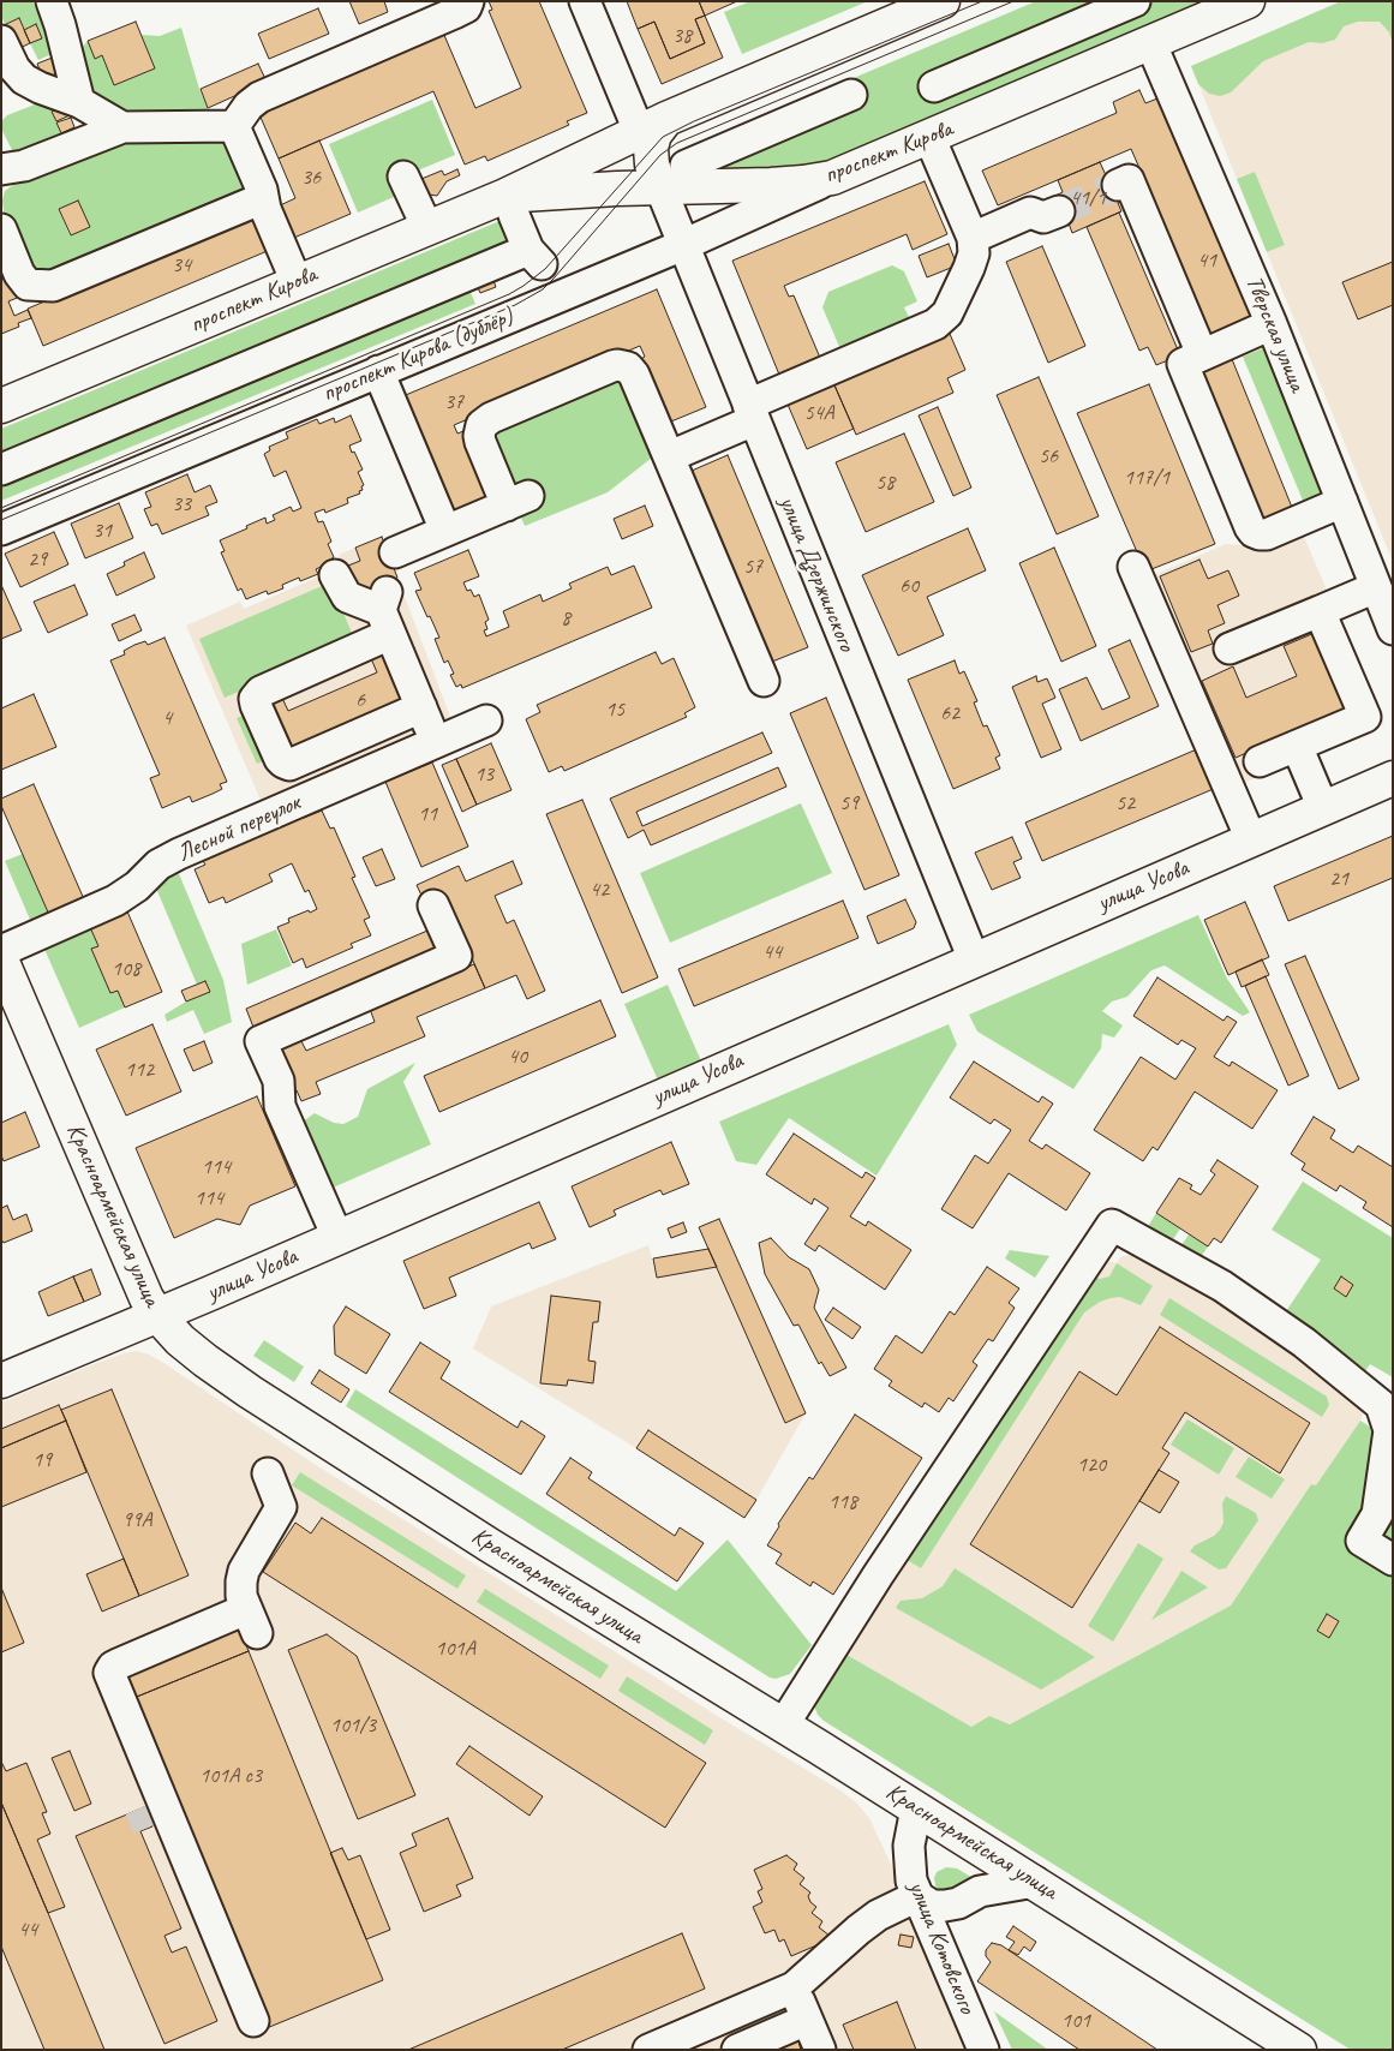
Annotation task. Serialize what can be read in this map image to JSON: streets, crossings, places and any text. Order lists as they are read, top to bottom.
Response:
{
  "streets": {
    "main road": ["проспект Кирова", "улица Усова", "Красноармейская улица"],
    "street": [
      "Тверская улица",
      "проспект Кирова (дублёр)",
      "улица Дзержинского",
      "Лесной переулок",
      "улица Котовского"
    ]
  },
  "crossings": [
    ["проспект Кирова", "Тверская улица"],
    ["проспект Кирова", "проспект Кирова (дублёр)"],
    ["проспект Кирова", "улица Дзержинского"],
    ["проспект Кирова (дублёр)", "улица Дзержинского"],
    ["улица Дзержинского", "улица Усова"],
    ["улица Усова", "Красноармейская улица"],
    ["Красноармейская улица", "улица Котовского"]
  ],
  "house_numbers": [
    "38",
    "36",
    "41/1",
    "41",
    "34",
    "37",
    "54А",
    "56",
    "117/1",
    "58",
    "33",
    "31",
    "29",
    "57",
    "60",
    "8",
    "6",
    "15",
    "62",
    "4",
    "13",
    "59",
    "52",
    "11",
    "21",
    "42",
    "44",
    "108",
    "40",
    "112",
    "114",
    "114",
    "19",
    "120",
    "118",
    "99А",
    "101А",
    "101/3",
    "101А с3",
    "44",
    "101"
  ]
}
